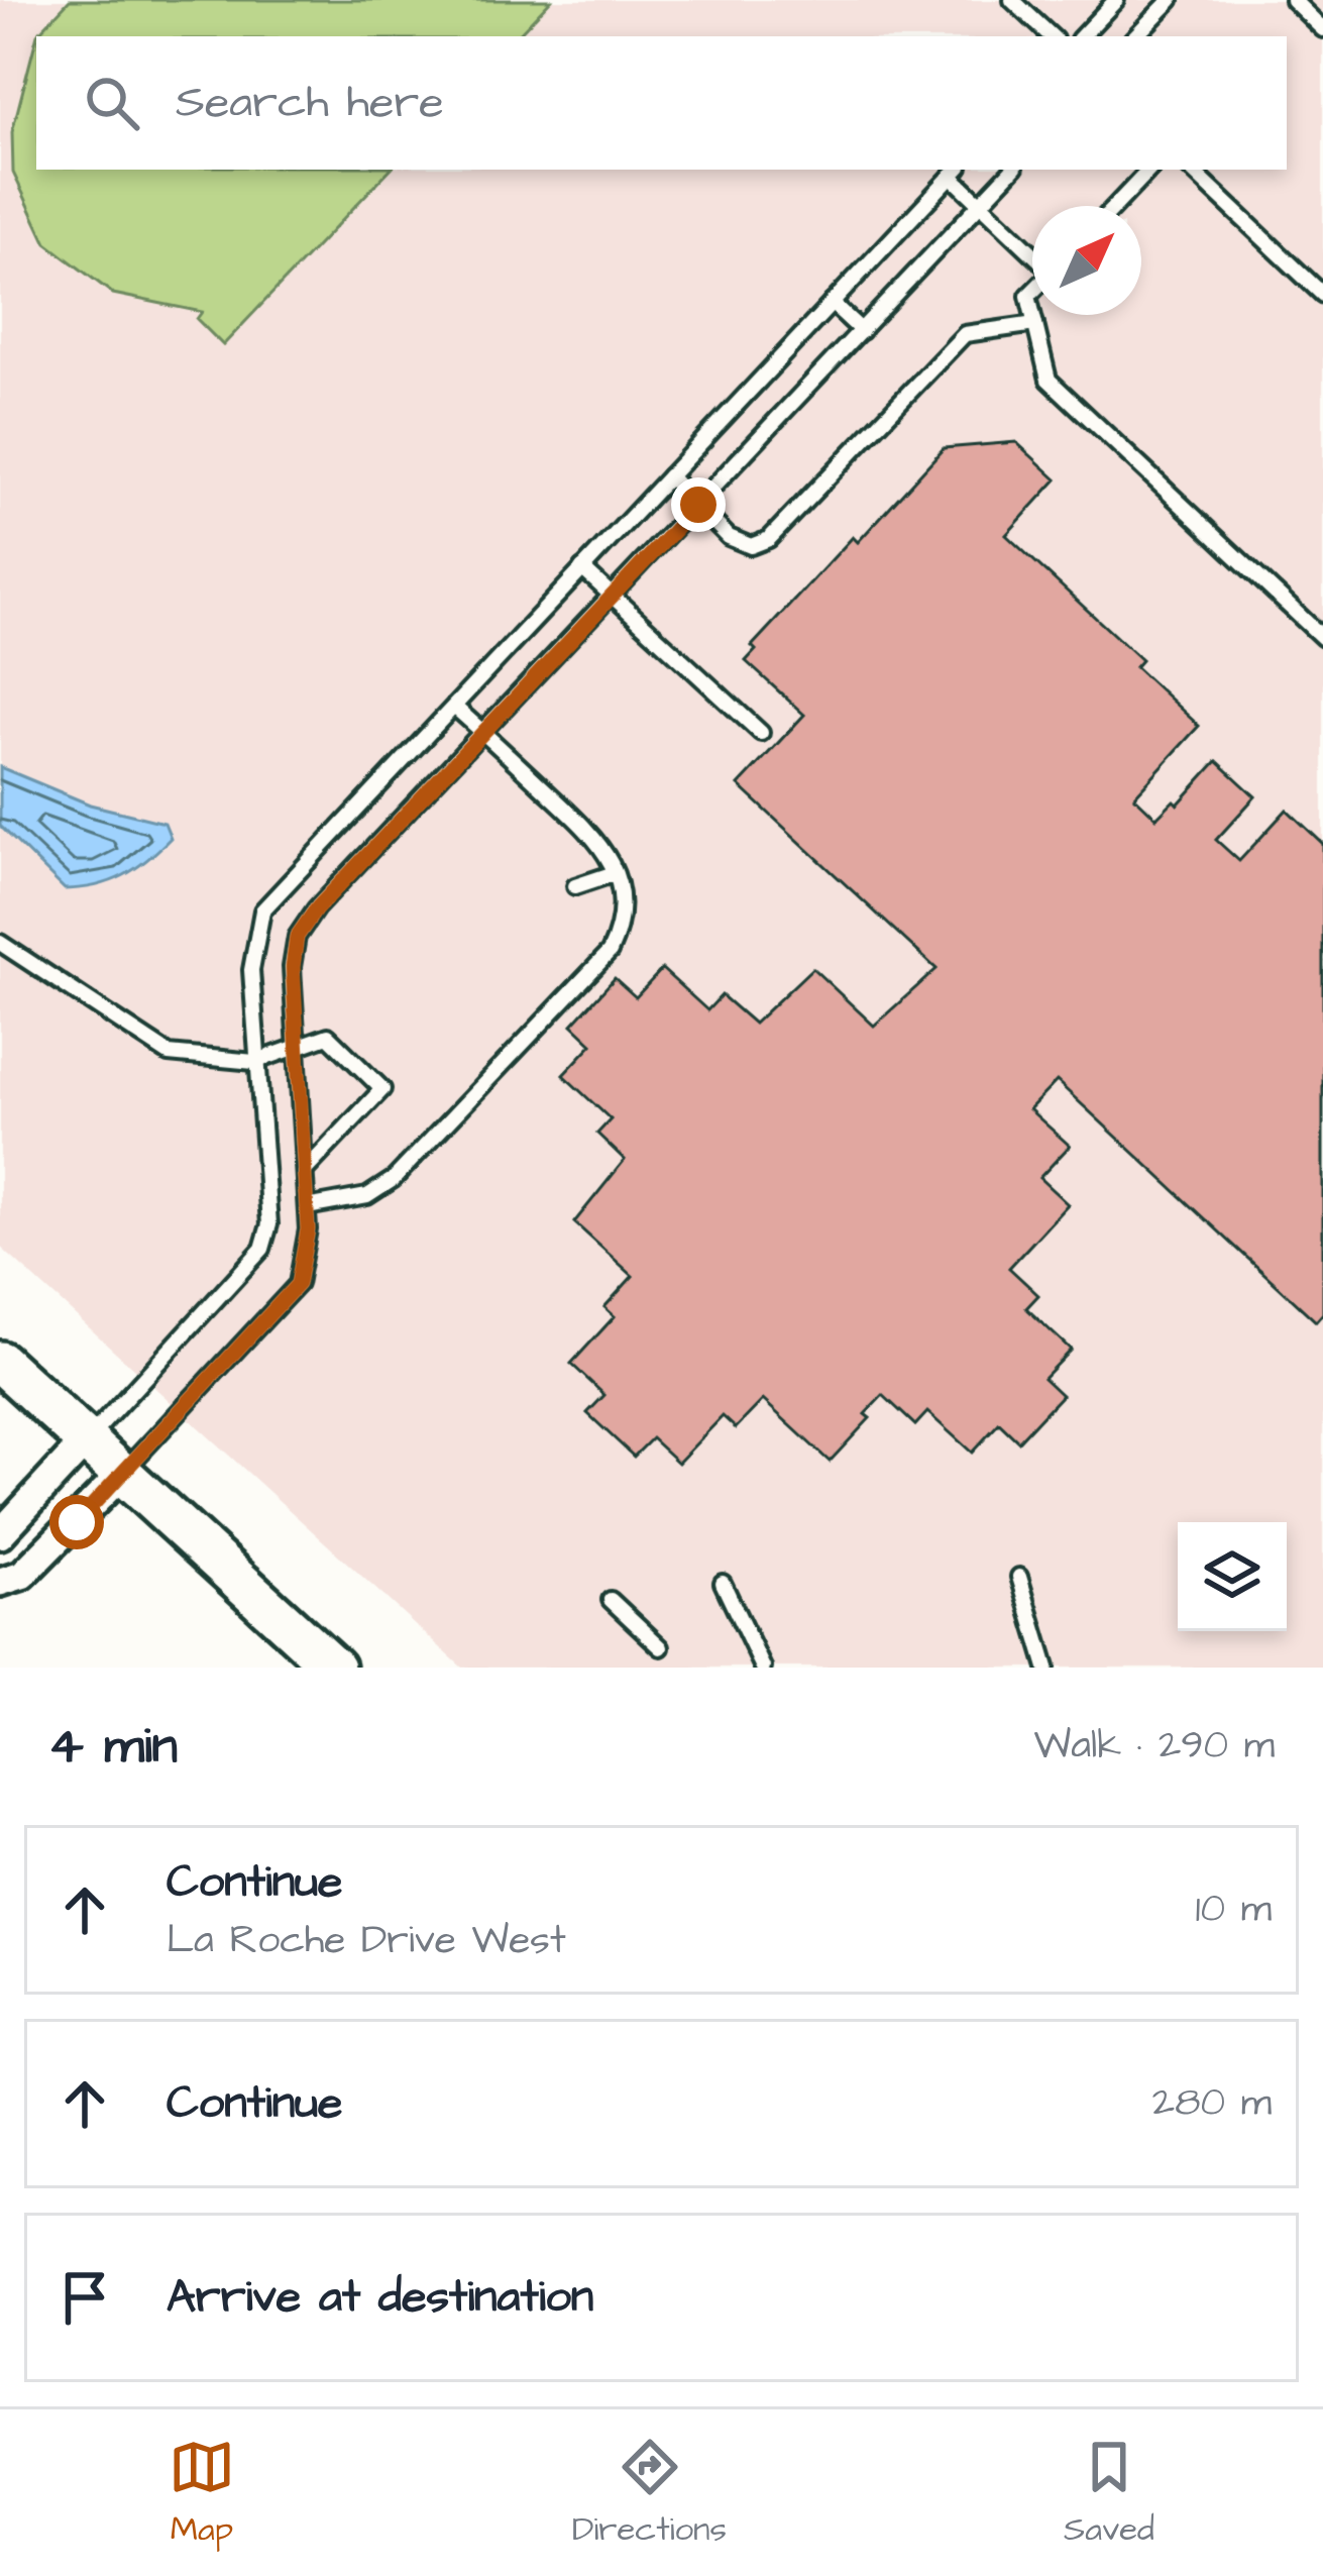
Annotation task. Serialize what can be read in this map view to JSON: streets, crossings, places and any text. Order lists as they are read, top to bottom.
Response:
{
  "north": "top right",
  "page": {
    "search": "Search here",
    "heading": ["4 min", "Walk · 290 m"],
    "list": [
      ["Continue", "La Roche Drive West", "10 m"],
      ["Continue", "280 m"],
      "Arrive at destination"
    ],
    "nav": ["Map", "Directions", "Saved"]
  }
}
